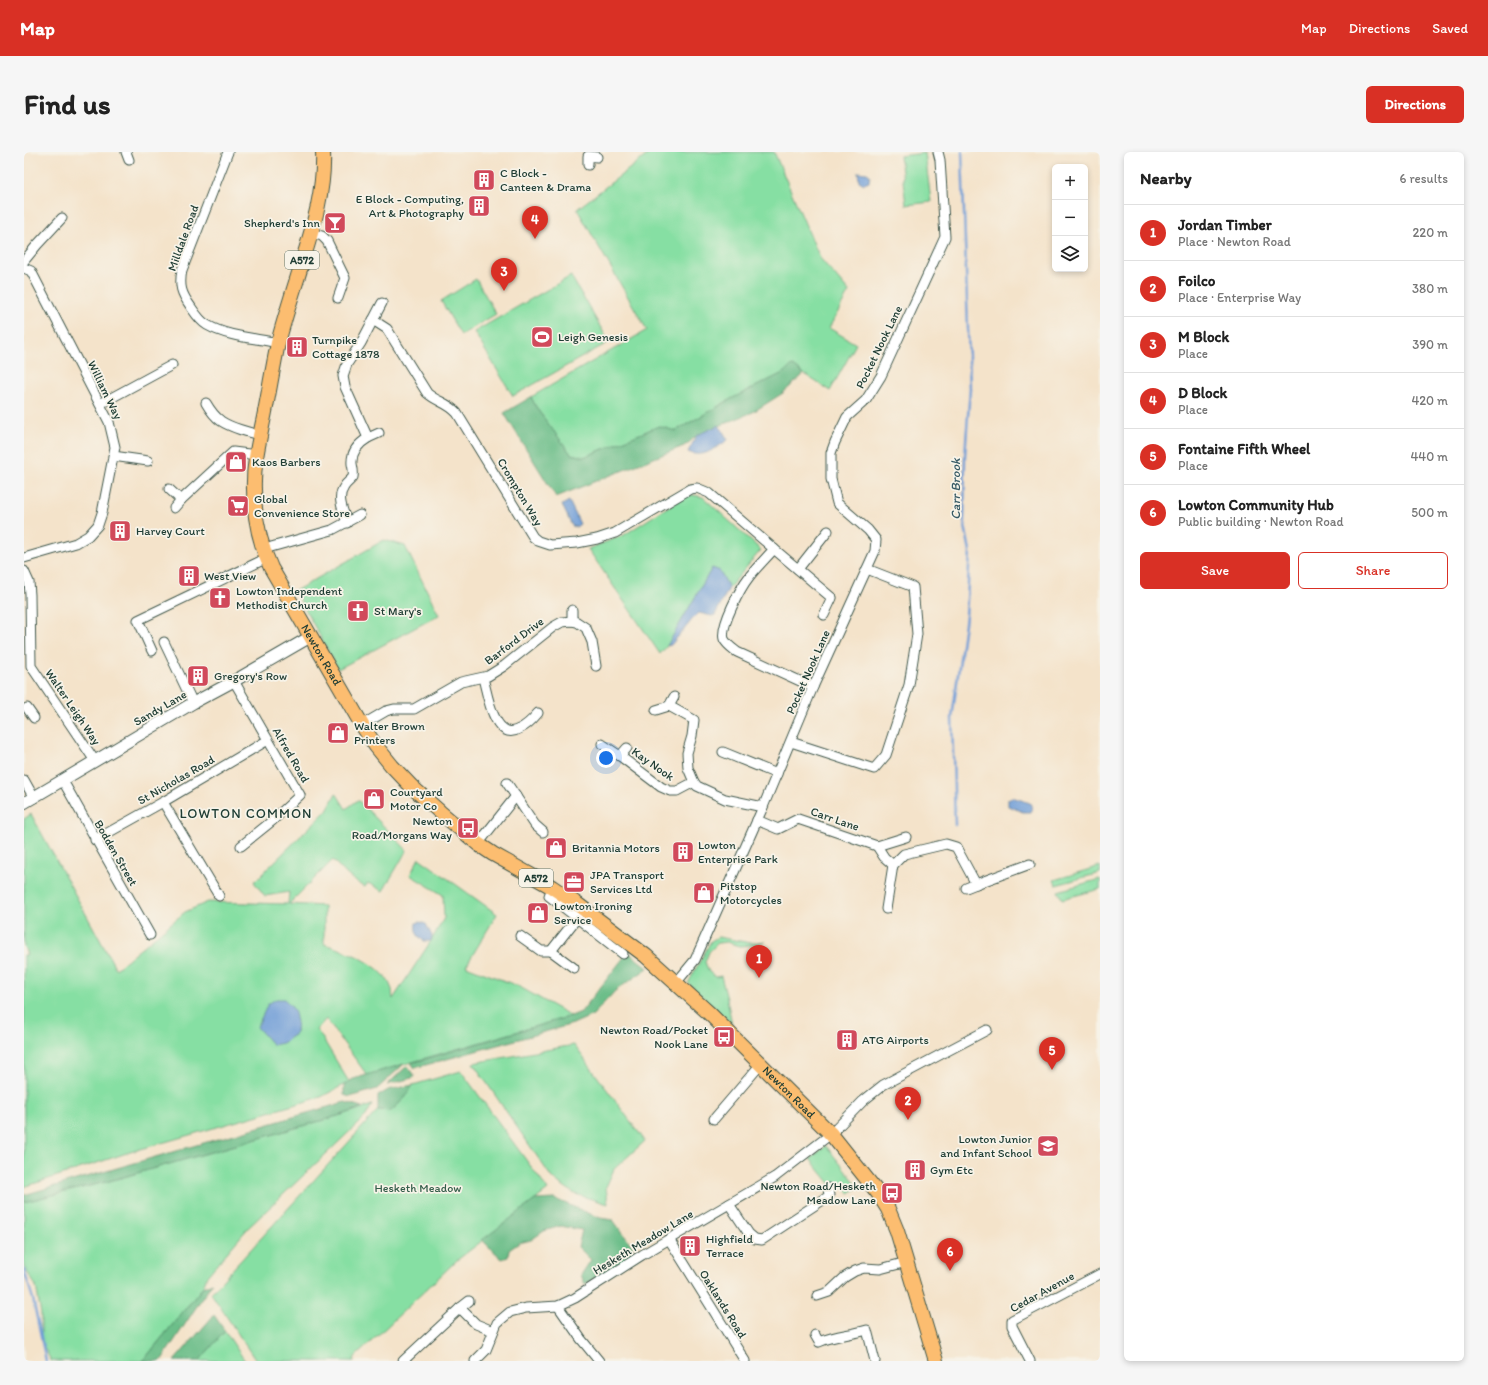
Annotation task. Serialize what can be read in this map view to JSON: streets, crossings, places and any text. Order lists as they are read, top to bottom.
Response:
{
  "streets": {
    "main road": ["A572", "Newton Road"],
    "street": [
      "Milldale Road",
      "Pocket Nook Lane",
      "William Way",
      "Crompton Way",
      "Barford Drive",
      "Walter Leigh Way",
      "Sandy Lane",
      "Alfred Road",
      "Kay Nook",
      "St Nicholas Road",
      "Carr Lane",
      "Bodden Street",
      "Hesketh Meadow Lane",
      "Cedar Avenue",
      "Oaklands Road"
    ]
  },
  "crossings": [
    ["Milldale Road", "Newton Road"],
    ["Pocket Nook Lane", "Newton Road"],
    ["Pocket Nook Lane", "Carr Lane"],
    ["Barford Drive", "Newton Road"],
    ["Newton Road", "Sandy Lane"],
    ["Newton Road", "Hesketh Meadow Lane"],
    ["Walter Leigh Way", "Sandy Lane"],
    ["Sandy Lane", "Alfred Road"],
    ["Sandy Lane", "Bodden Street"],
    ["Alfred Road", "St Nicholas Road"],
    ["St Nicholas Road", "Bodden Street"],
    ["Hesketh Meadow Lane", "Oaklands Road"]
  ],
  "districts": ["LOWTON COMMON"],
  "water": ["Carr Brook"],
  "parks": ["Hesketh Meadow"],
  "places": {
    "building": [
      "C Block - Canteen & Drama",
      "E Block - Computing, Art & Photography",
      "Turnpike Cottage 1878",
      "Harvey Court",
      "West View",
      "Gregory's Row",
      "Lowton Enterprise Park",
      "ATG Airports",
      "Gym Etc",
      "Highfield Terrace"
    ],
    "bar": ["Shepherd's Inn"],
    "sports": ["Leigh Genesis"],
    "shop": [
      "Kaos Barbers",
      "Walter Brown Printers",
      "Courtyard Motor Co",
      "Britannia Motors",
      "Pitstop Motorcycles",
      "Lowton Ironing Service"
    ],
    "supermarket": ["Global Convenience Store"],
    "church": ["Lowton Independent Methodist Church", "St Mary's"],
    "bus stop": ["Newton Road/Morgans Way", "Newton Road/Pocket Nook Lane", "Newton Road/Hesketh Meadow Lane"],
    "office": ["JPA Transport Services Ltd"],
    "school or university": ["Lowton Junior and Infant School"]
  },
  "page": {
    "header": "Map",
    "nav": ["Map", "Directions", "Saved"],
    "buttons": [
      "Directions",
      ["Save", "Share"]
    ],
    "title": "Find us",
    "heading": ["Nearby", "6 results"],
    "map_buttons": ["+", "−"],
    "list": [
      {
        "mark": "1",
        "name": "Jordan Timber",
        "note": "Place · Newton Road",
        "value": "220 m"
      },
      {
        "mark": "2",
        "name": "Foilco",
        "note": "Place · Enterprise Way",
        "value": "380 m"
      },
      {
        "mark": "3",
        "name": "M Block",
        "note": "Place",
        "value": "390 m"
      },
      {
        "mark": "4",
        "name": "D Block",
        "note": "Place",
        "value": "420 m"
      },
      {
        "mark": "5",
        "name": "Fontaine Fifth Wheel",
        "note": "Place",
        "value": "440 m"
      },
      {
        "mark": "6",
        "name": "Lowton Community Hub",
        "note": "Public building · Newton Road",
        "value": "500 m"
      }
    ],
    "pins": [
      "4",
      "3",
      "1",
      "5",
      "2",
      "6"
    ]
  }
}
